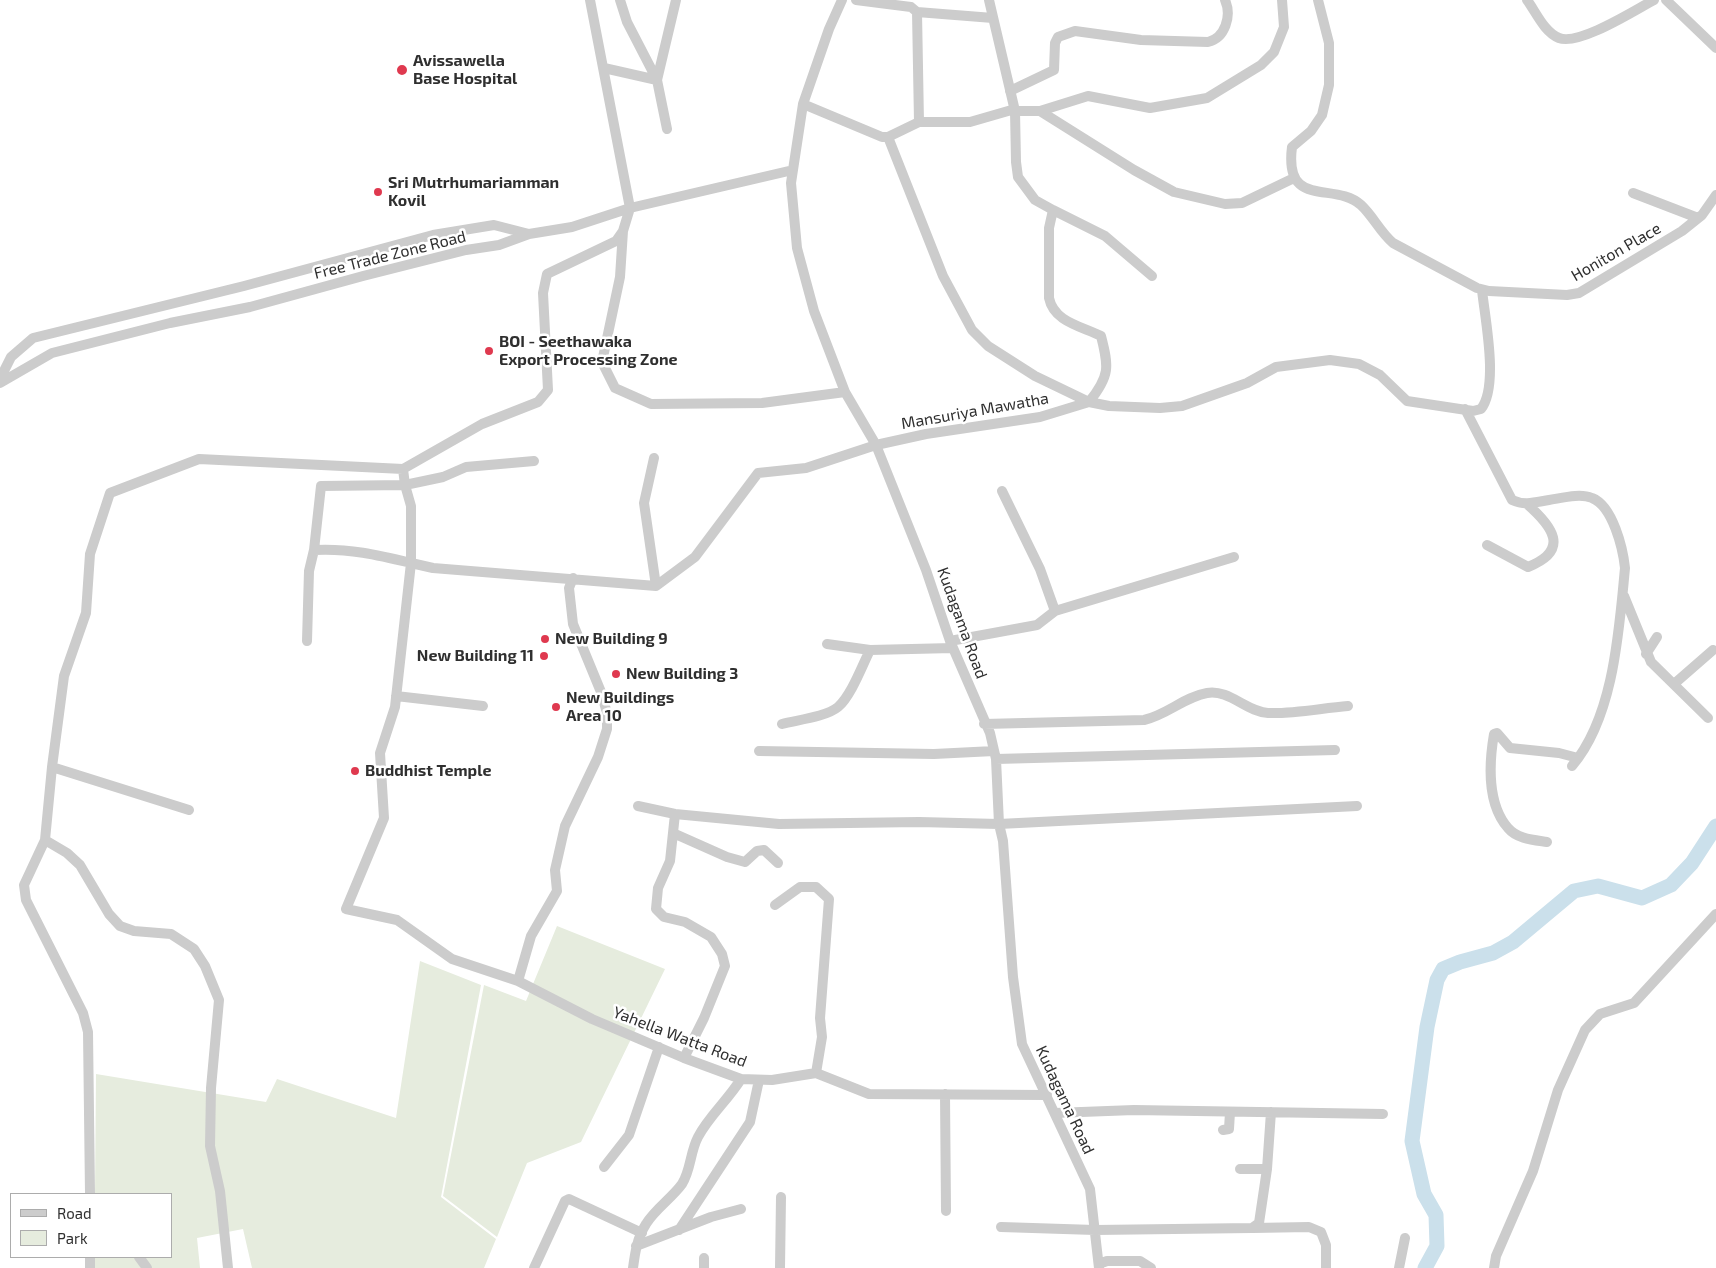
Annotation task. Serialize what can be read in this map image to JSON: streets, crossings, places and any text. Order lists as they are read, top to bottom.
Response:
{
  "streets": {
    "street": [
      "Honiton Place",
      "Free Trade Zone Road",
      "Mansuriya Mawatha",
      "Kudagama Road",
      "Yahella Watta Road"
    ]
  },
  "crossings": [
    ["Free Trade Zone Road", "Kudagama Road"],
    ["Mansuriya Mawatha", "Kudagama Road"]
  ],
  "places": [
    "Avissawella Base Hospital",
    "Sri Mutrhumariamman Kovil",
    "BOI - Seethawaka Export Processing Zone",
    "New Building 9",
    "New Building 11",
    "New Building 3",
    "New Buildings Area 10",
    "Buddhist Temple"
  ],
  "legend": ["Road", "Park"]
}
